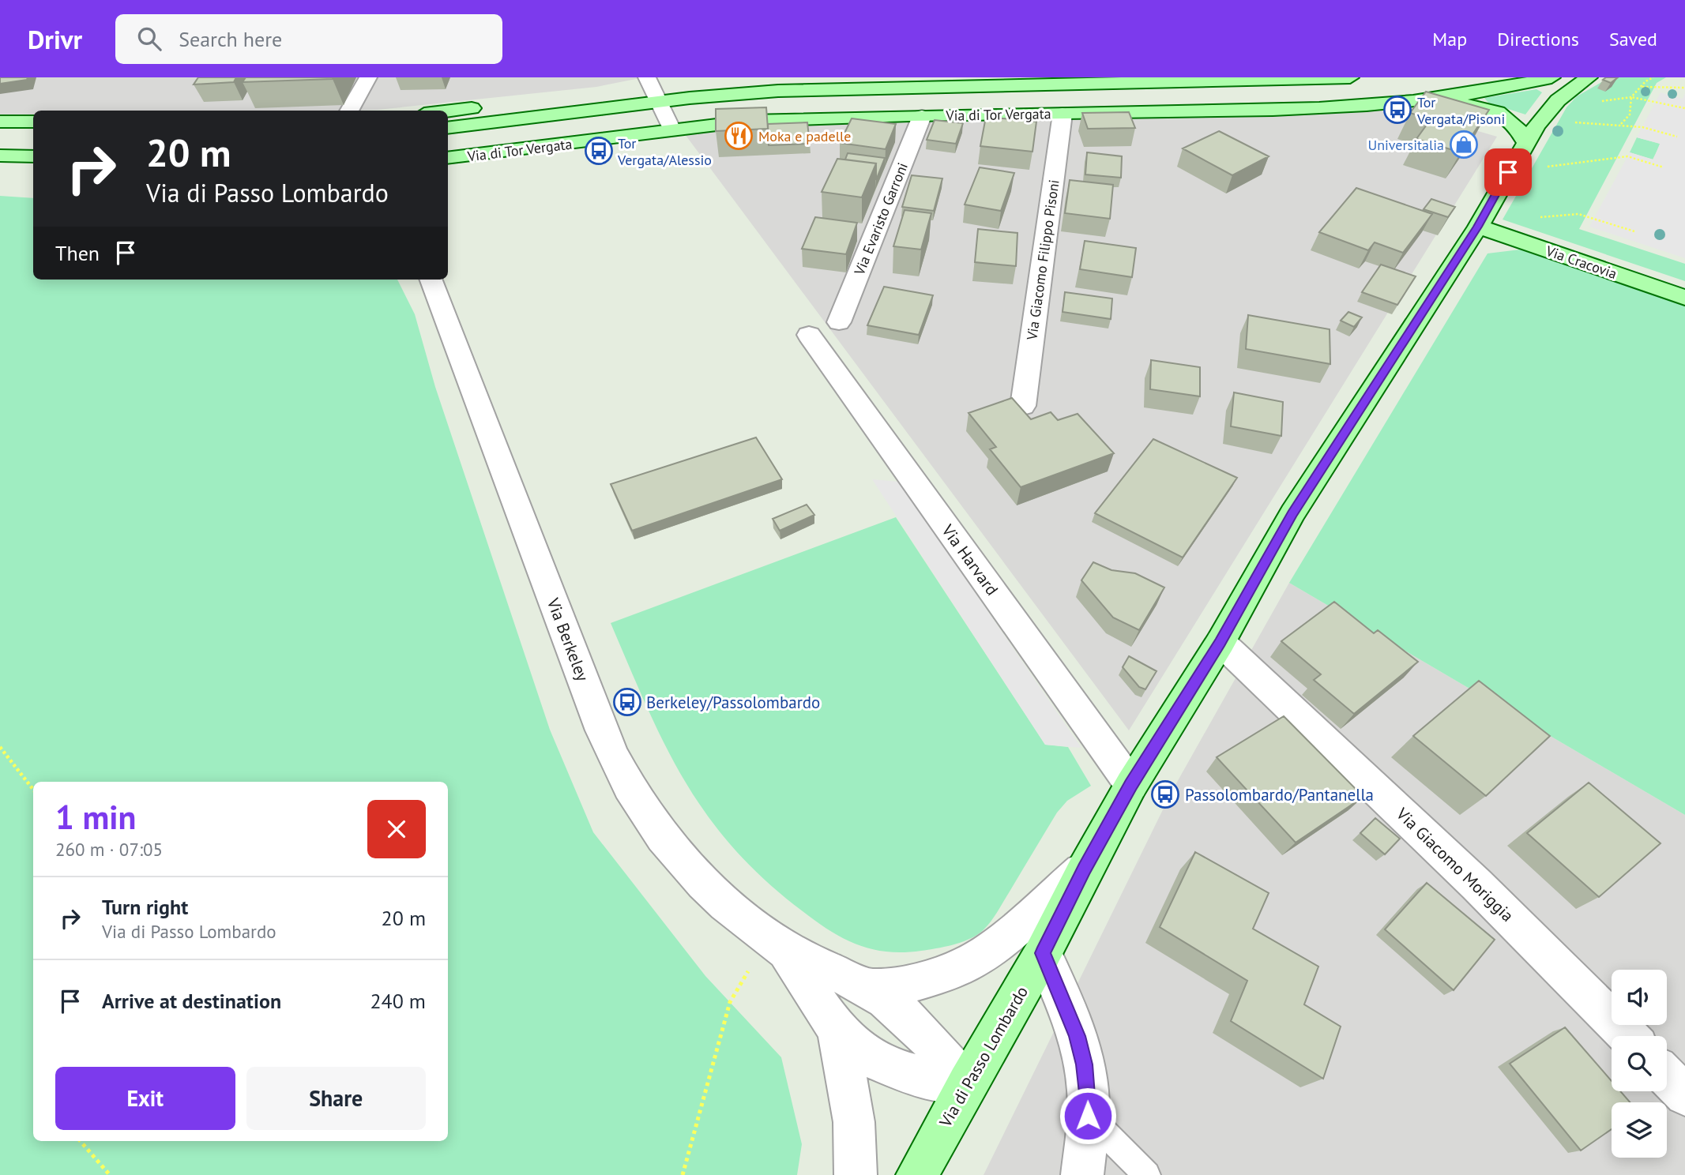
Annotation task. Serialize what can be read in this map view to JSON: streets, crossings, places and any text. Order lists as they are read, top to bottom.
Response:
{
  "streets": {
    "street": [
      "Via di Tor Vergata",
      "Via Evaristo Garroni",
      "Via Giacomo Filippo Pisoni",
      "Via Cracovia",
      "Via Harvard",
      "Via Berkeley",
      "Via Giacomo Moriggia",
      "Via di Passo Lombardo"
    ]
  },
  "crossings": [
    ["Via di Tor Vergata", "Via Evaristo Garroni"],
    ["Via di Tor Vergata", "Via Giacomo Filippo Pisoni"],
    ["Via Cracovia", "Via di Passo Lombardo"],
    ["Via Harvard", "Via di Passo Lombardo"],
    ["Via Berkeley", "Via di Passo Lombardo"],
    ["Via Giacomo Moriggia", "Via di Passo Lombardo"]
  ],
  "places": {
    "bus stop": [
      "Tor Vergata/Pisoni",
      "Tor Vergata/Alessio",
      "Berkeley/Passolombardo",
      "Passolombardo/Pantanella"
    ],
    "restaurant": ["Moka e padelle"],
    "shop": ["Universitalia"]
  },
  "page": {
    "header": "Drivr",
    "search": "Search here",
    "nav": ["Map", "Directions", "Saved"],
    "turn": ["20 m", "Via di Passo Lombardo"],
    "then": "Then",
    "heading": ["1 min", "260 m · 07:05"],
    "list": [
      {
        "name": "Turn right",
        "note": "Via di Passo Lombardo",
        "value": "20 m"
      },
      {
        "name": "Arrive at destination",
        "value": "240 m"
      }
    ],
    "buttons": ["Exit", "Share"]
  }
}
